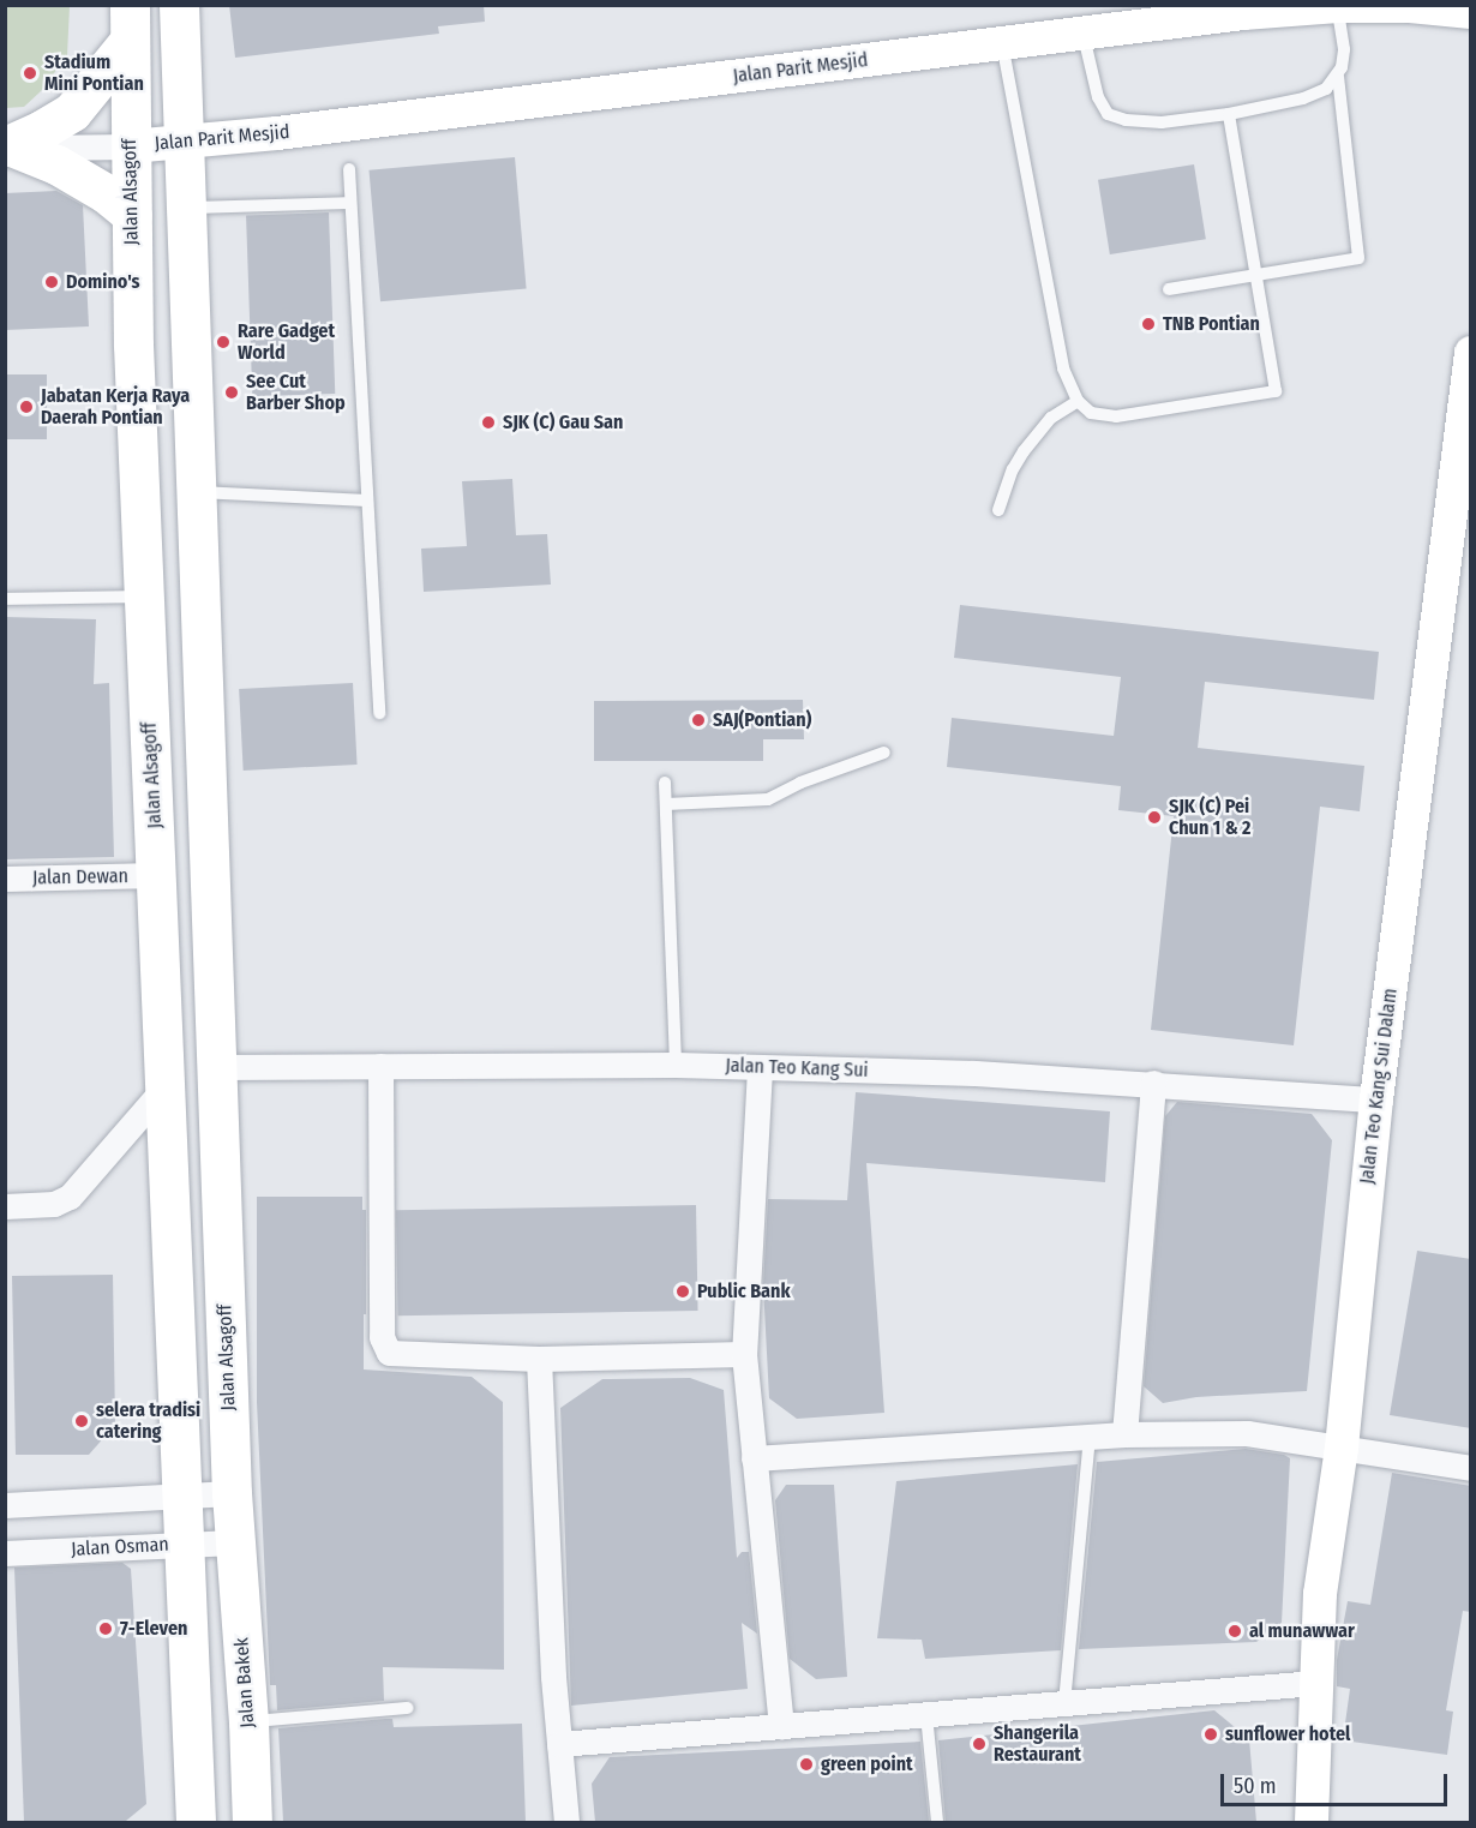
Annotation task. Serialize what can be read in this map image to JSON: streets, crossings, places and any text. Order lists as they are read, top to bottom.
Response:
{
  "streets": {
    "highway": ["Jalan Alsagoff", "Jalan Bakek"],
    "street": [
      "Jalan Parit Mesjid",
      "Jalan Dewan",
      "Jalan Teo Kang Sui",
      "Jalan Teo Kang Sui Dalam",
      "Jalan Osman"
    ]
  },
  "crossings": [
    ["Jalan Parit Mesjid", "Jalan Alsagoff"],
    ["Jalan Alsagoff", "Jalan Dewan"],
    ["Jalan Alsagoff", "Jalan Teo Kang Sui"],
    ["Jalan Alsagoff", "Jalan Osman"],
    ["Jalan Alsagoff", "Jalan Bakek"],
    ["Jalan Teo Kang Sui", "Jalan Teo Kang Sui Dalam"],
    ["Jalan Osman", "Jalan Bakek"]
  ],
  "places": [
    "Stadium Mini Pontian",
    "Domino's",
    "TNB Pontian",
    "Rare Gadget World",
    "See Cut Barber Shop",
    "Jabatan Kerja Raya Daerah Pontian",
    "SJK (C) Gau San",
    "SAJ(Pontian)",
    "SJK (C) Pei Chun 1 & 2",
    "Public Bank",
    "selera tradisi catering",
    "7-Eleven",
    "al munawwar",
    "sunflower hotel",
    "Shangerila Restaurant",
    "green point"
  ],
  "scale_bar": "50 m"
}
